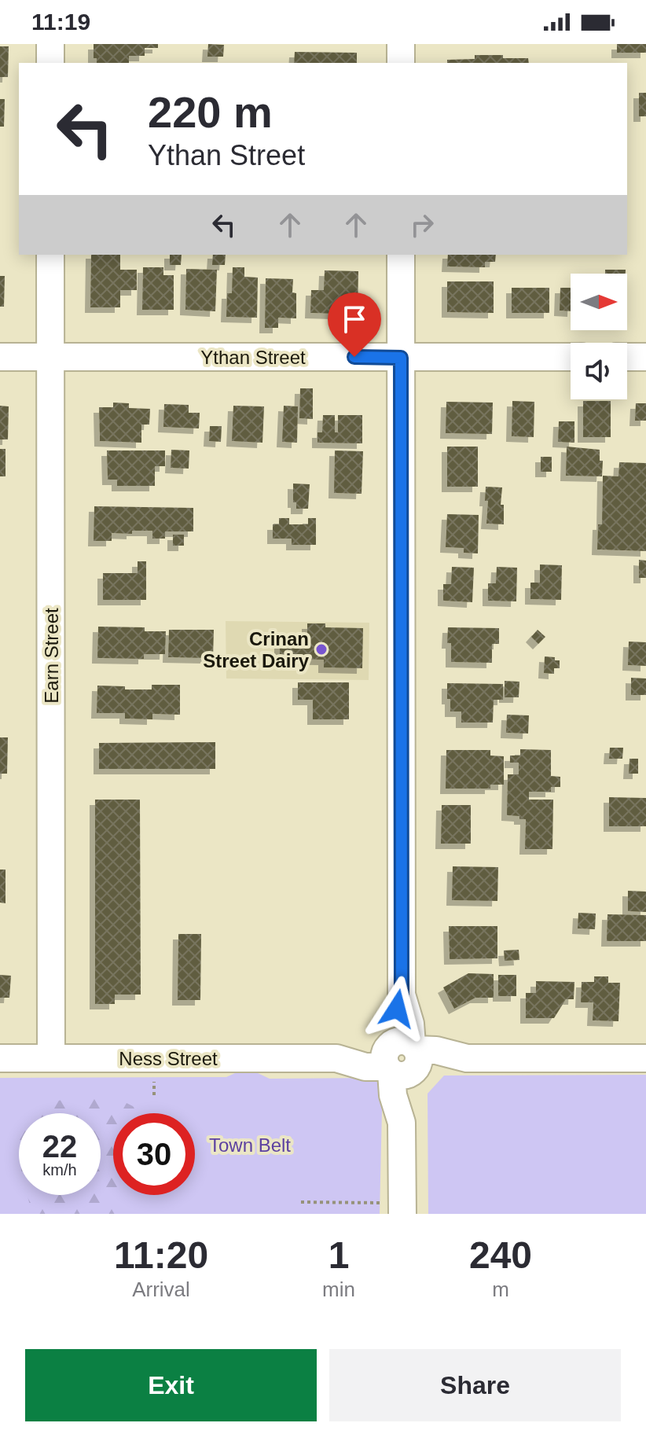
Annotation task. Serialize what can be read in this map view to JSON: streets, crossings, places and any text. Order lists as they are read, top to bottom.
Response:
{
  "streets": {
    "street": ["Ythan Street", "Earn Street", "Ness Street"]
  },
  "crossings": [
    ["Ythan Street", "Earn Street"],
    ["Earn Street", "Ness Street"]
  ],
  "parks": ["Town Belt"],
  "places": ["Crinan Street Dairy"],
  "north": "right",
  "page": {
    "status": "11:19",
    "turn": ["220 m", "Ythan Street"],
    "speed": "22 km/h",
    "limit": "30",
    "eta": [
      "11:20",
      "Arrival",
      "1",
      "min",
      "240",
      "m"
    ],
    "buttons": ["Exit", "Share"]
  }
}
